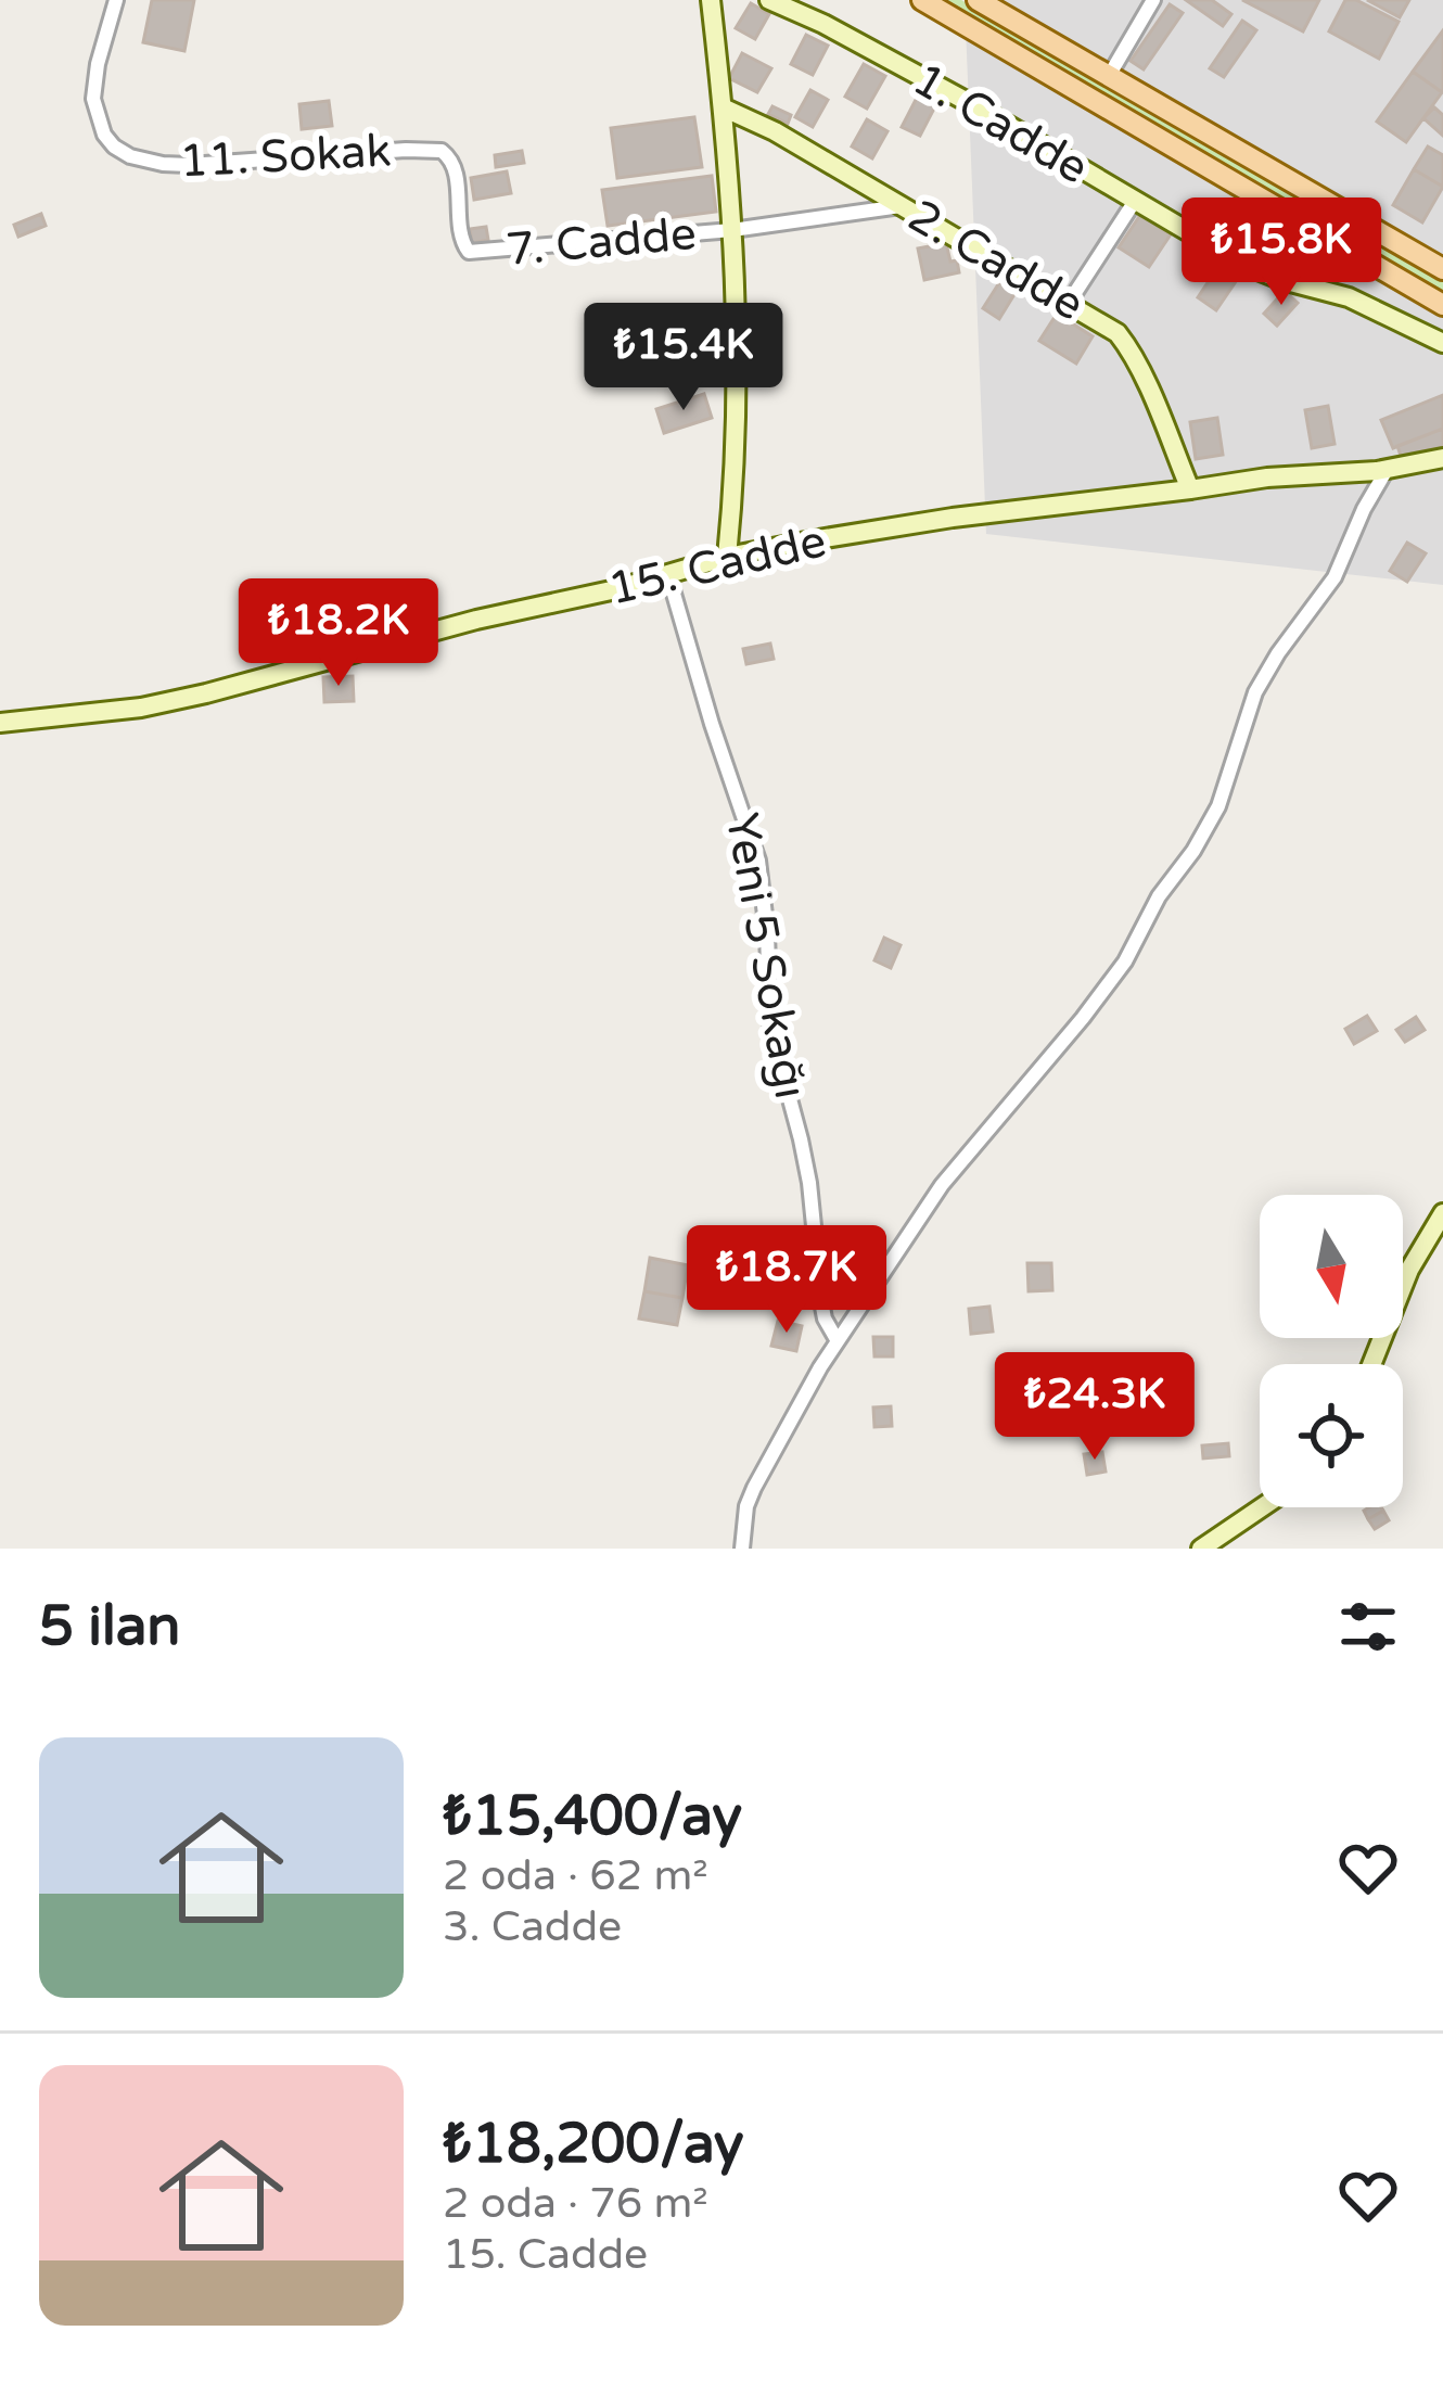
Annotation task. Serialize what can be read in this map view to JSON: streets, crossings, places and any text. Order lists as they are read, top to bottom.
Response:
{
  "streets": {
    "street": [
      "1. Cadde",
      "11. Sokak",
      "7. Cadde",
      "2. Cadde",
      "15. Cadde",
      "Yeni 5 Sokağı"
    ]
  },
  "crossings": [
    ["11. Sokak", "7. Cadde"],
    ["7. Cadde", "2. Cadde"],
    ["2. Cadde", "15. Cadde"],
    ["15. Cadde", "Yeni 5 Sokağı"]
  ],
  "north": "bottom",
  "page": {
    "price": [
      "₺15.8K",
      "₺15.4K",
      "₺18.2K",
      "₺18.7K",
      "₺24.3K"
    ],
    "heading": "5 ilan",
    "list": [
      {
        "name": "₺15,400/ay",
        "note": "2 oda · 62 m² · 3. Cadde"
      },
      {
        "name": "₺18,200/ay",
        "note": "2 oda · 76 m² · 15. Cadde"
      }
    ]
  }
}
